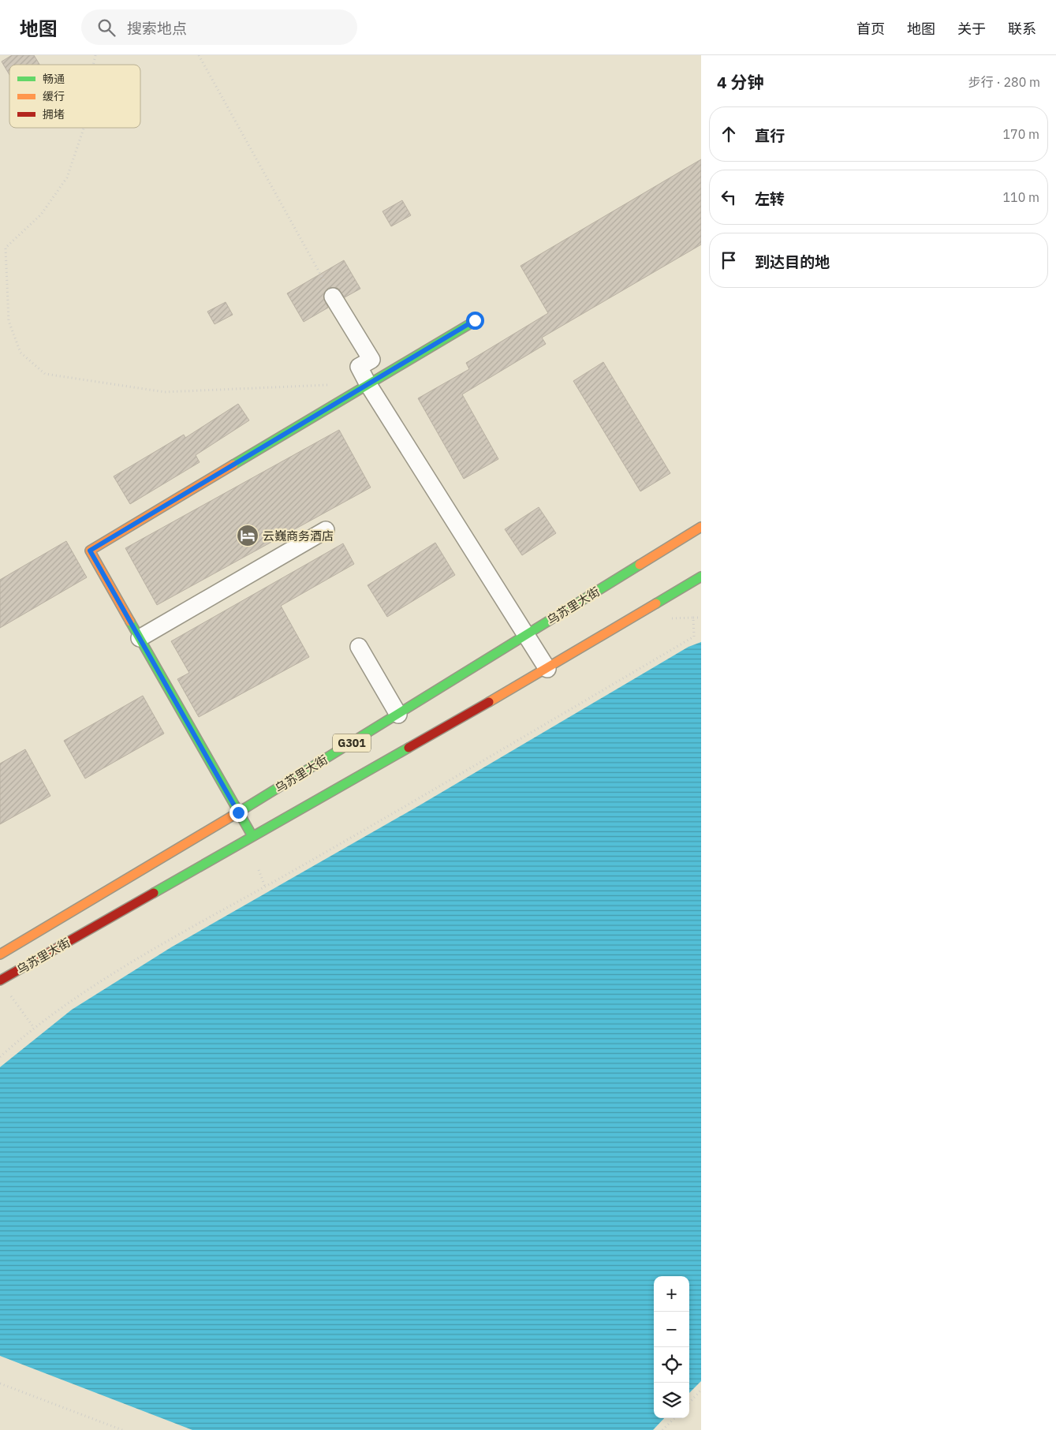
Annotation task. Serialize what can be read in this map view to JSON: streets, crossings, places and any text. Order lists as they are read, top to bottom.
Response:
{
  "streets": {
    "main road": ["乌苏里大街", "G301"]
  },
  "places": {
    "hotel": ["云巍商务酒店"]
  },
  "legend": ["畅通", "缓行", "拥堵"],
  "page": {
    "header": "地图",
    "search": "搜索地点",
    "nav": [
      "首页",
      "地图",
      "关于",
      "联系"
    ],
    "heading": ["4 分钟", "步行 · 280 m"],
    "list": [
      ["直行", "170 m"],
      ["左转", "110 m"],
      "到达目的地"
    ],
    "map_buttons": ["+", "−"]
  }
}
